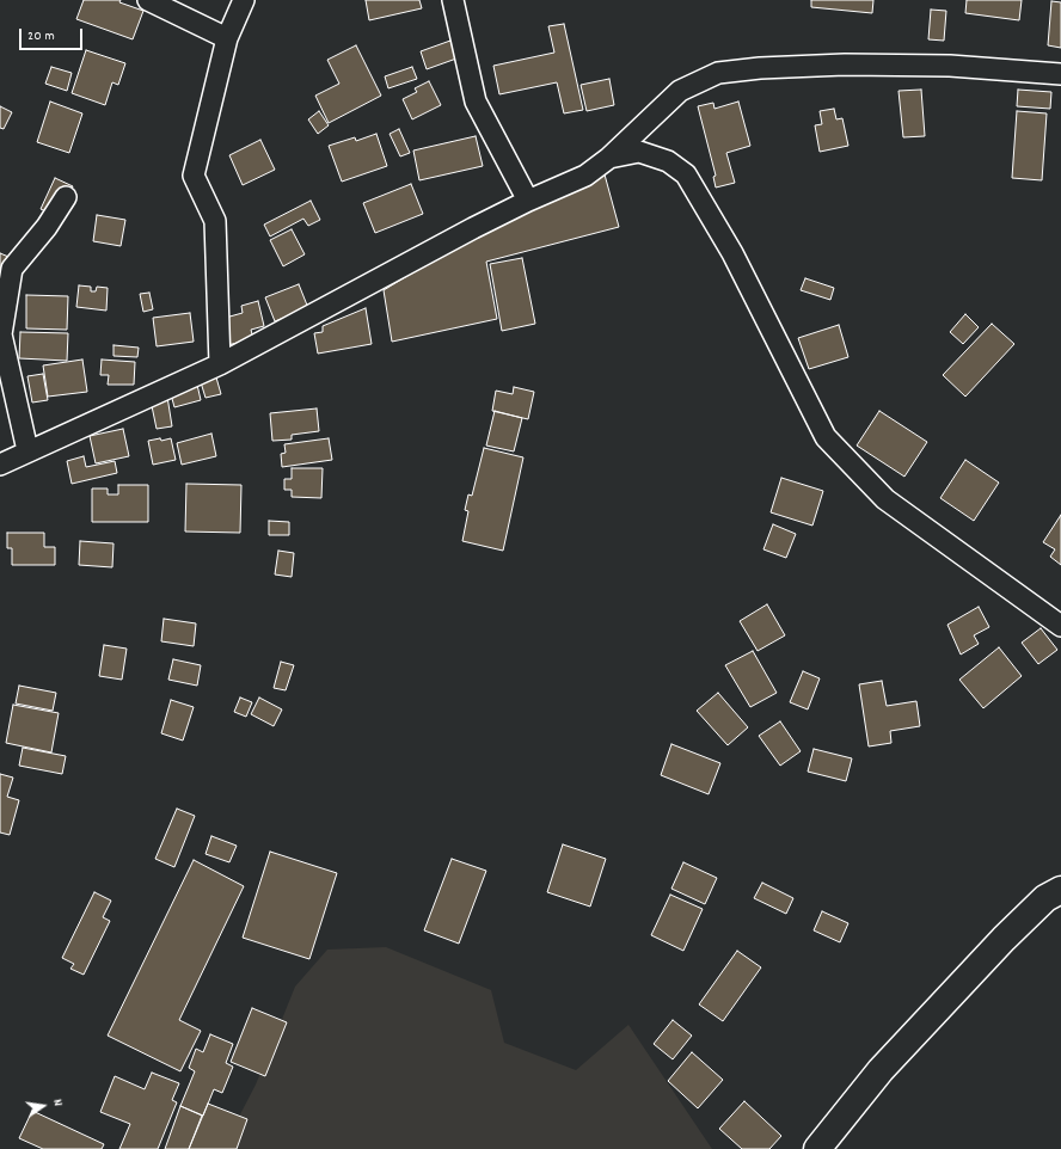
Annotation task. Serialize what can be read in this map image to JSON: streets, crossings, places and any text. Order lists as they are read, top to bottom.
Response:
{
  "scale_bar": "20 m",
  "north": "right"
}
